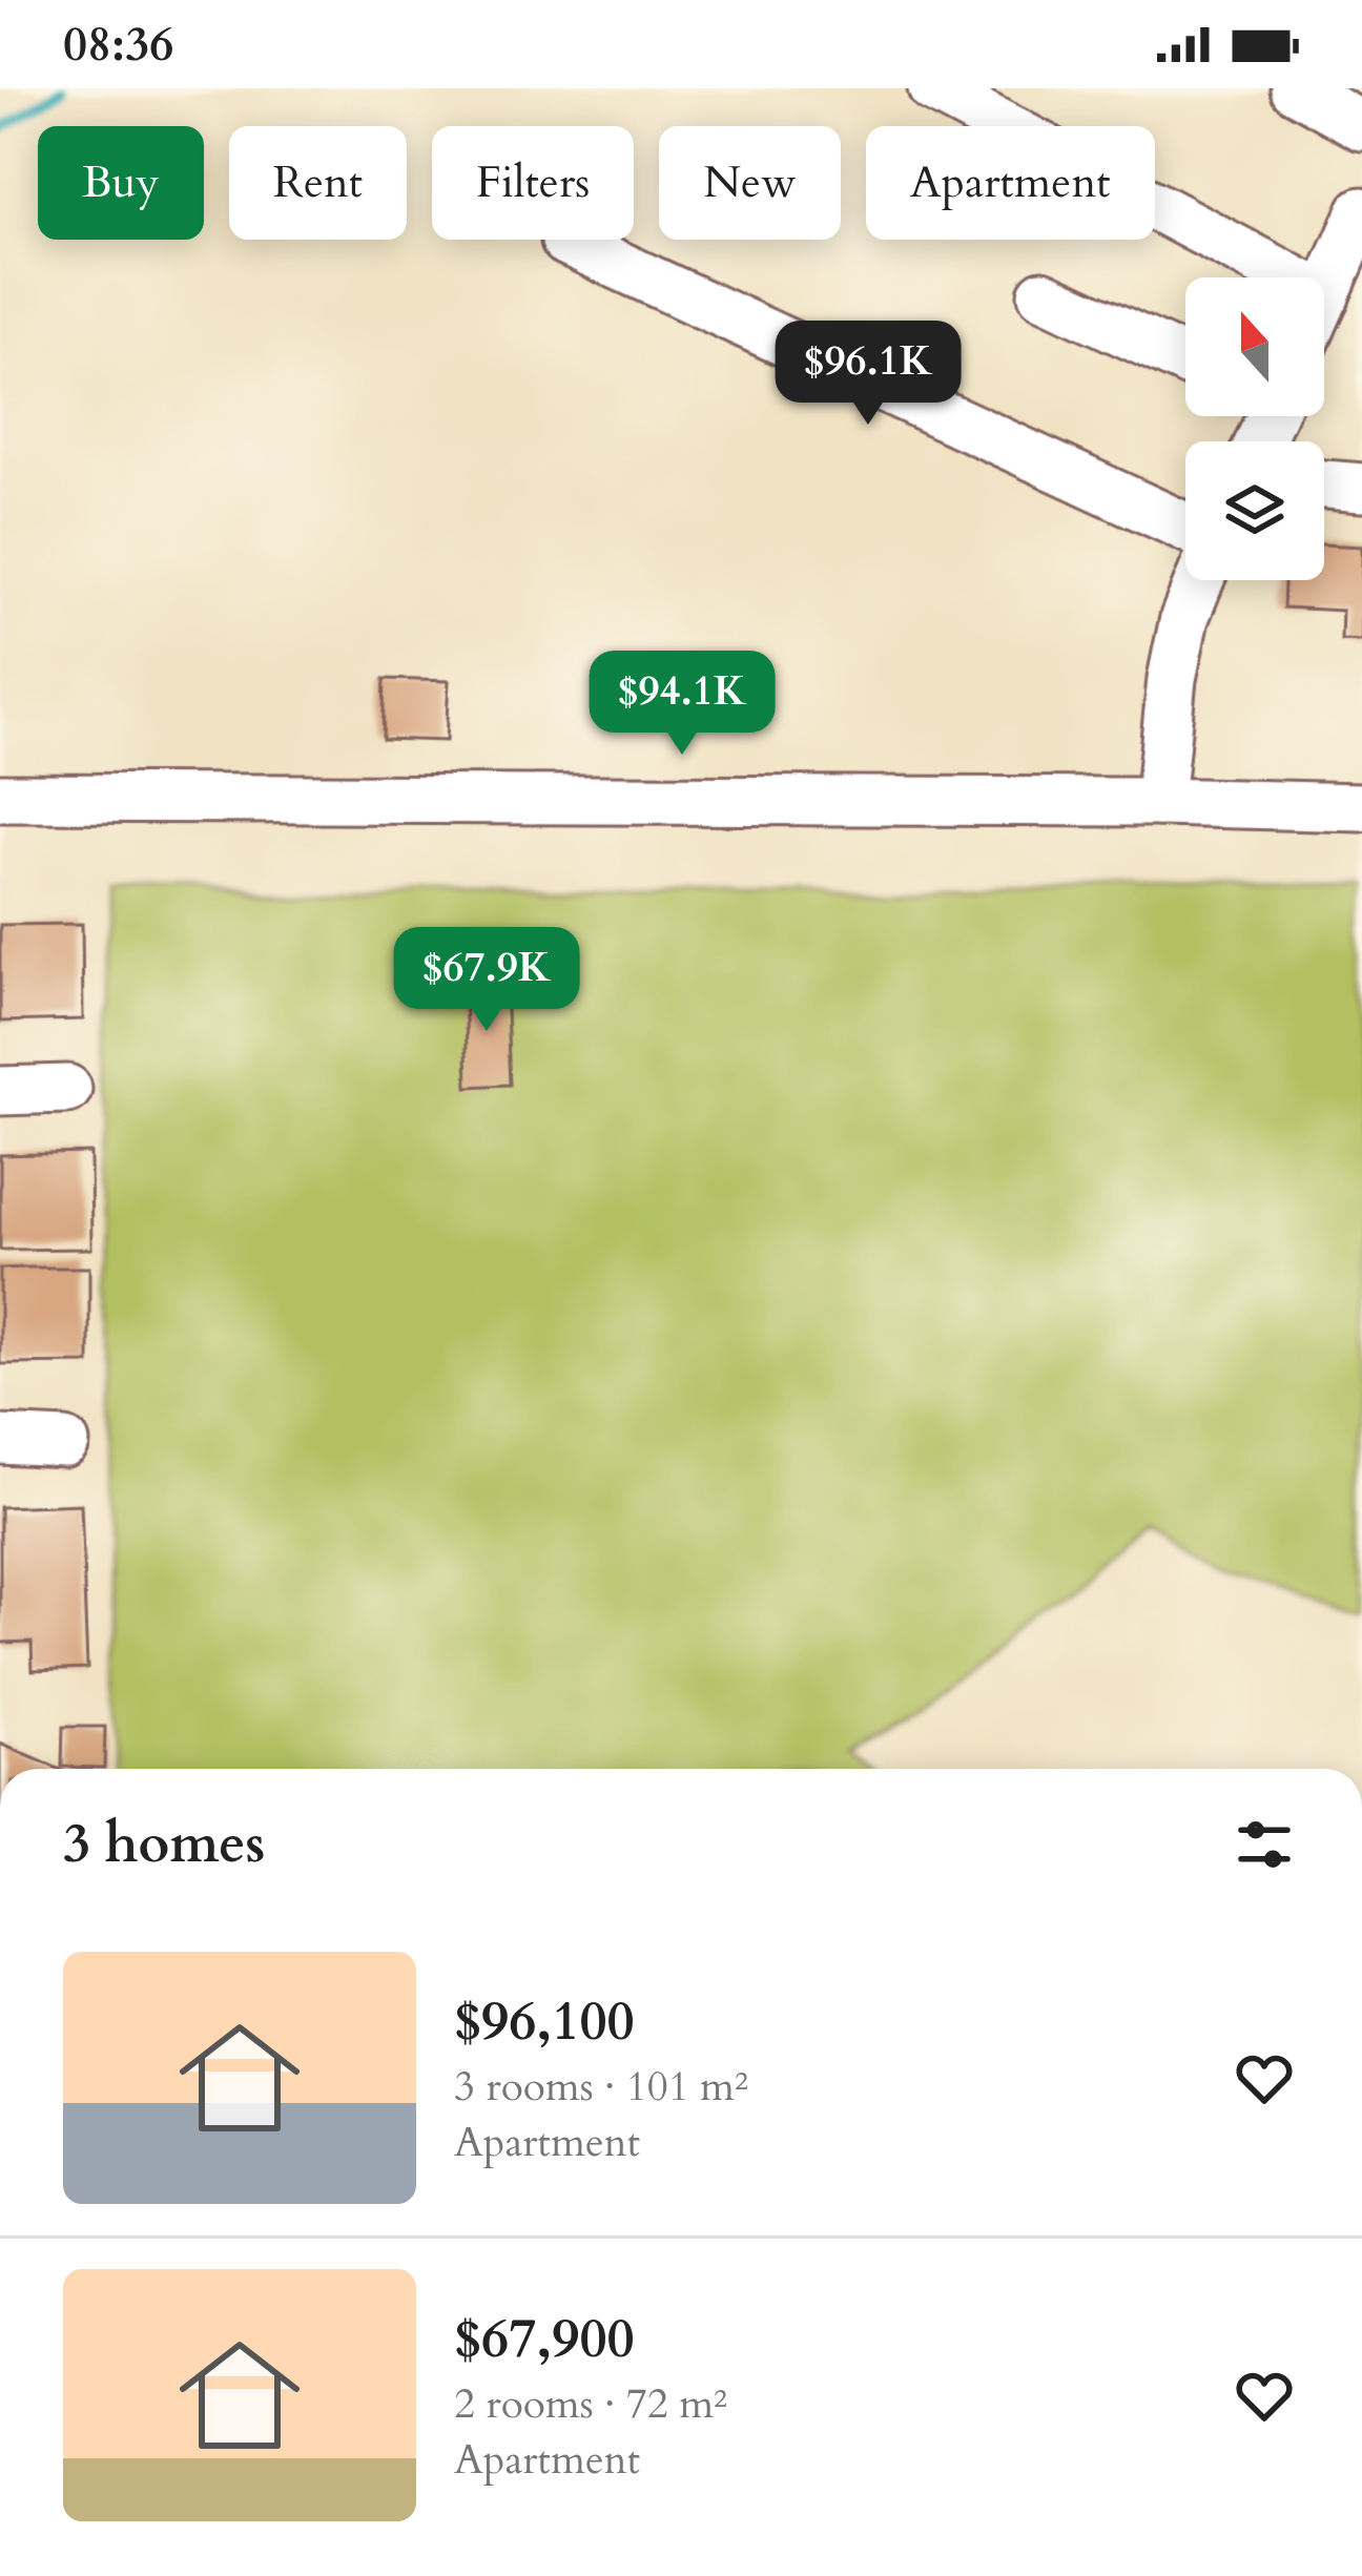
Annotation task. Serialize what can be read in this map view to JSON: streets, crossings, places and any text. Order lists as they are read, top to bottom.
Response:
{
  "north": "top",
  "page": {
    "status": "08:36",
    "chip": [
      "Buy",
      "Rent",
      "Filters",
      "New",
      "Apartment"
    ],
    "price": ["$96.1K", "$94.1K", "$67.9K"],
    "heading": "3 homes",
    "list": [
      {
        "name": "$96,100",
        "note": "3 rooms · 101 m² · Apartment"
      },
      {
        "name": "$67,900",
        "note": "2 rooms · 72 m² · Apartment"
      }
    ]
  }
}
